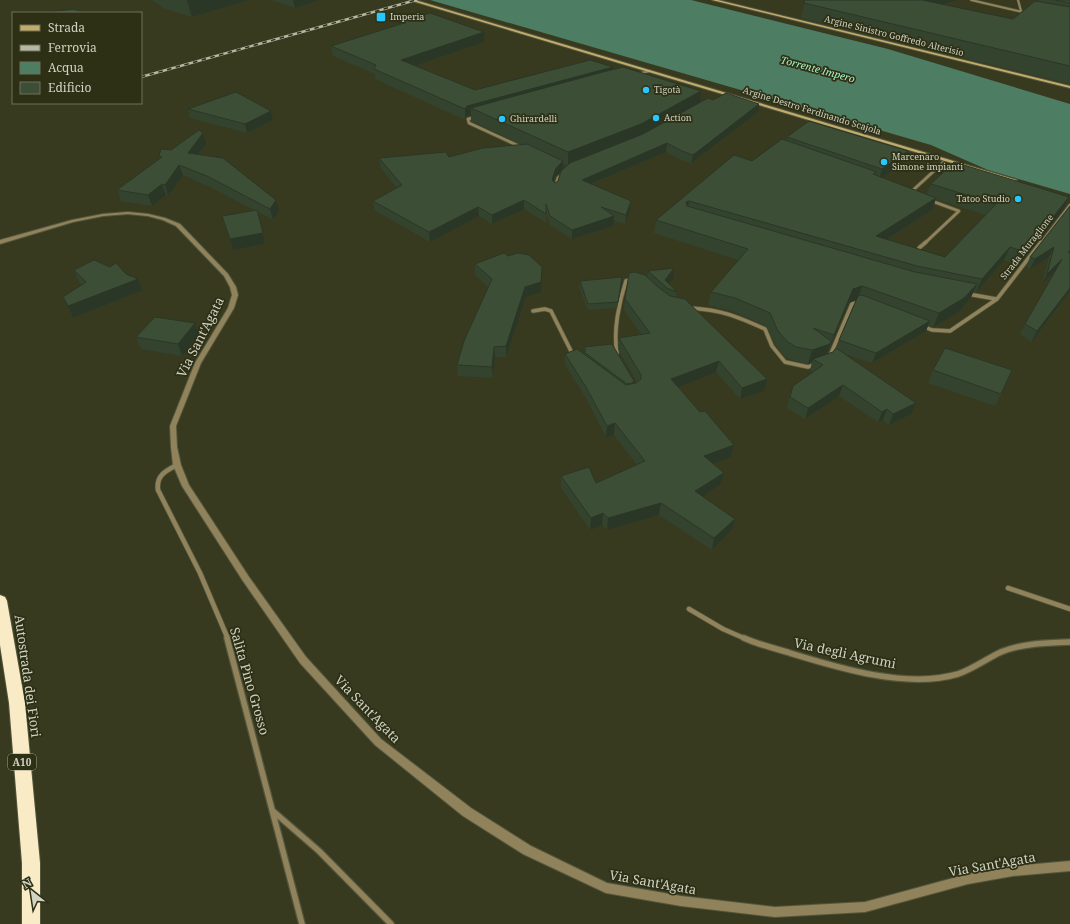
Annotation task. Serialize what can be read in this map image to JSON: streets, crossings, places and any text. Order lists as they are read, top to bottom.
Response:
{
  "streets": {
    "highway": ["Autostrada dei Fiori", "A10"],
    "main road": ["Argine Sinistro Goffredo Alterisio", "Argine Destro Ferdinando Scajola"],
    "street": [
      "Strada Muraglione",
      "Via Sant'Agata",
      "Via degli Agrumi",
      "Salita Pino Grosso"
    ]
  },
  "crossings": [
    ["Via Sant'Agata", "Salita Pino Grosso"]
  ],
  "water": ["Torrente Impero"],
  "places": {
    "transit": ["Imperia"],
    "other": [
      "Tigotà",
      "Action",
      "Ghirardelli",
      "Marcenaro Simone impianti",
      "Tatoo Studio"
    ]
  },
  "legend": [
    "Strada",
    "Ferrovia",
    "Acqua",
    "Edificio"
  ],
  "north": "top left"
}
